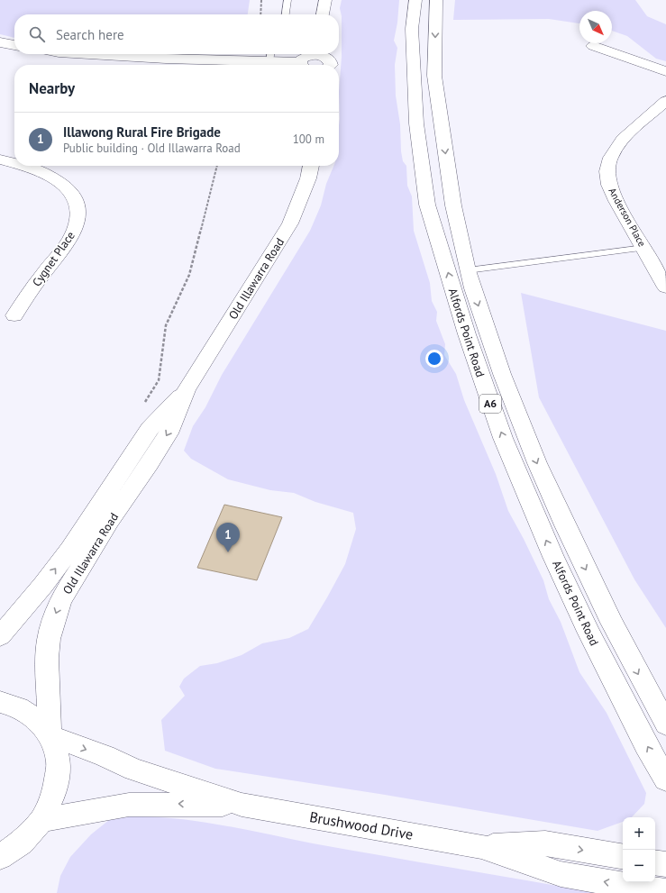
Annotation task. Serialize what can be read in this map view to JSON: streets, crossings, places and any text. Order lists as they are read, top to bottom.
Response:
{
  "streets": {
    "main road": [
      "Anderson Place",
      "Cygnet Place",
      "Old Illawarra Road",
      "Alfords Point Road",
      "A6",
      "Brushwood Drive"
    ]
  },
  "crossings": [
    ["Old Illawarra Road", "Brushwood Drive"]
  ],
  "north": "bottom right",
  "page": {
    "search": "Search here",
    "heading": "Nearby",
    "list": [
      {
        "mark": "1",
        "name": "Illawong Rural Fire Brigade",
        "note": "Public building · Old Illawarra Road",
        "value": "100 m"
      }
    ],
    "pins": "1",
    "map_buttons": ["+", "−"]
  }
}
